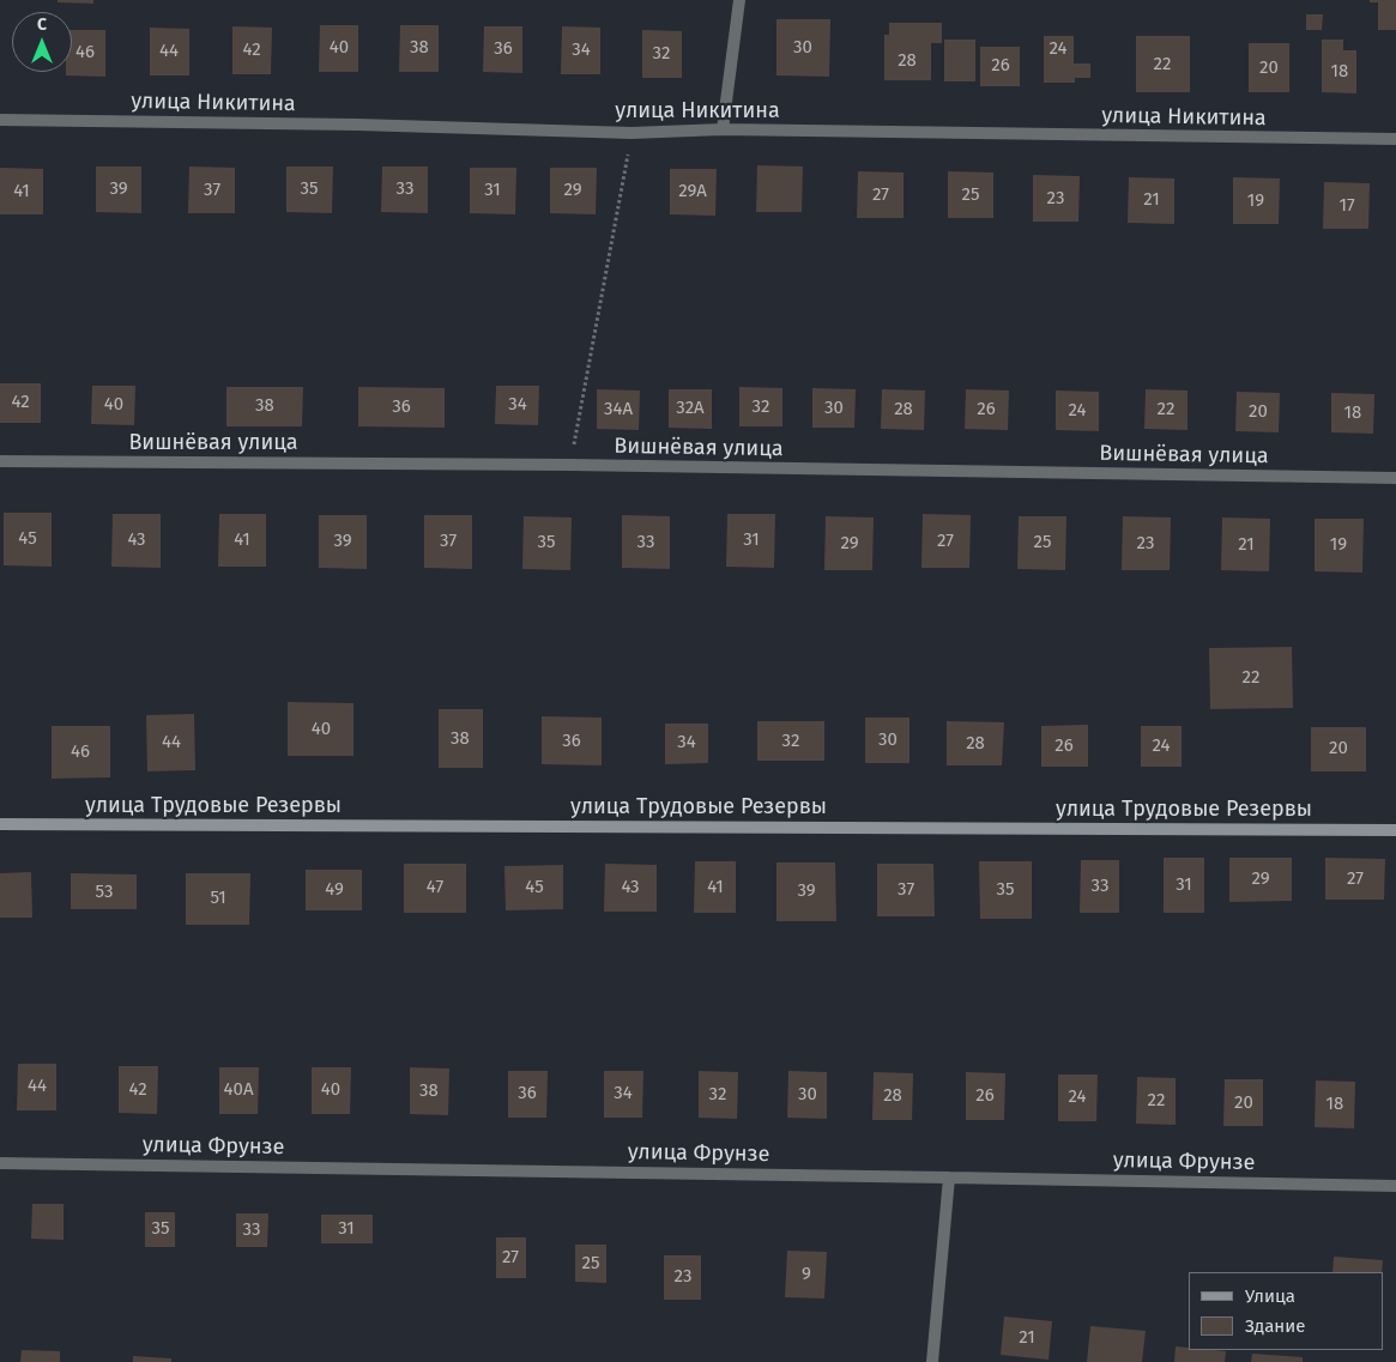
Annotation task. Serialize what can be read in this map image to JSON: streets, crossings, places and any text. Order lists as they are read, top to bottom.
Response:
{
  "streets": {
    "main road": ["улица Трудовые Резервы"],
    "street": ["улица Никитина", "Вишнёвая улица", "улица Фрунзе"]
  },
  "house_numbers": [
    "40",
    "38",
    "30",
    "36",
    "24",
    "42",
    "34",
    "44",
    "46",
    "32",
    "28",
    "22",
    "26",
    "20",
    "18",
    "39",
    "35",
    "33",
    "37",
    "31",
    "29",
    "41",
    "29А",
    "27",
    "25",
    "23",
    "21",
    "19",
    "17",
    "42",
    "40",
    "34",
    "38",
    "36",
    "32",
    "32А",
    "30",
    "34А",
    "28",
    "26",
    "22",
    "24",
    "20",
    "18",
    "45",
    "43",
    "41",
    "31",
    "39",
    "37",
    "27",
    "35",
    "33",
    "25",
    "29",
    "23",
    "21",
    "19",
    "22",
    "40",
    "38",
    "30",
    "36",
    "32",
    "44",
    "34",
    "28",
    "26",
    "24",
    "20",
    "46",
    "29",
    "27",
    "31",
    "33",
    "47",
    "45",
    "43",
    "41",
    "49",
    "37",
    "35",
    "39",
    "53",
    "51",
    "44",
    "42",
    "40А",
    "40",
    "38",
    "36",
    "34",
    "32",
    "30",
    "28",
    "26",
    "24",
    "22",
    "20",
    "18",
    "35",
    "31",
    "33",
    "27",
    "25",
    "9",
    "23",
    "21"
  ],
  "legend": ["Улица", "Здание"],
  "north": "top"
}
